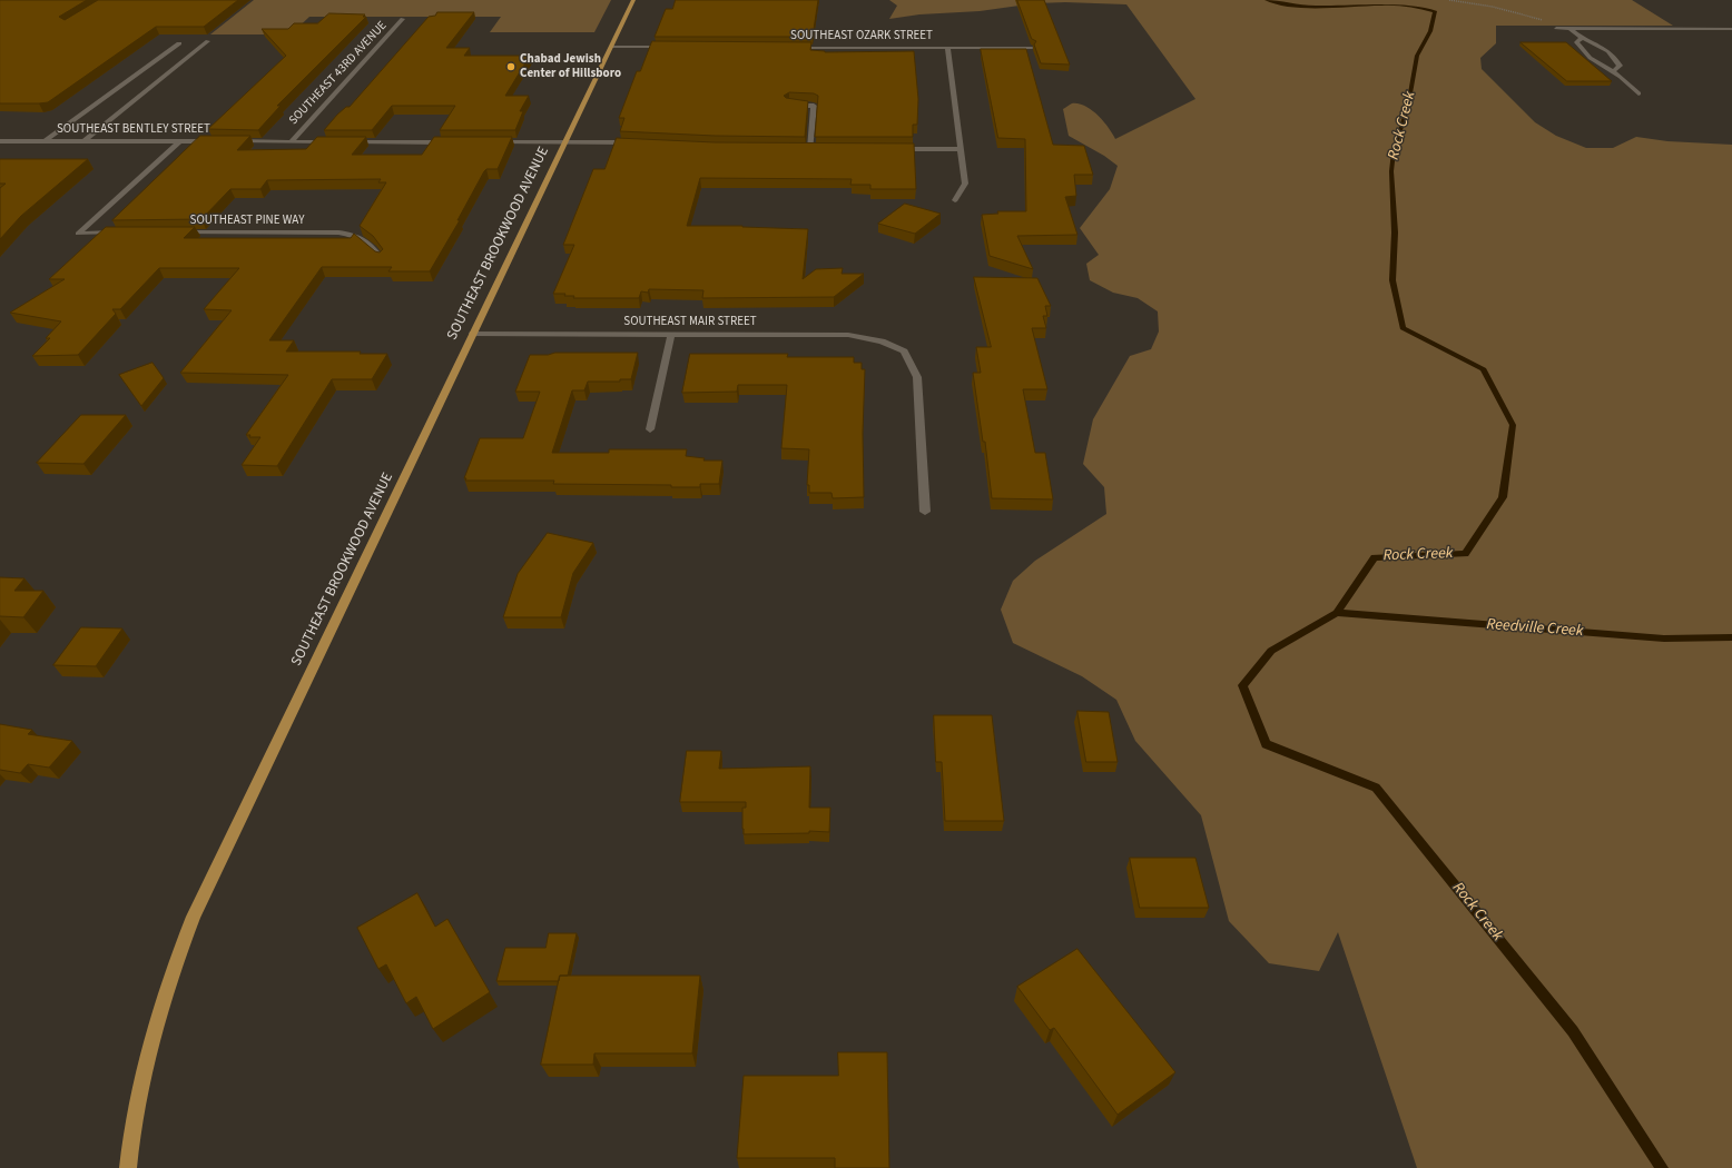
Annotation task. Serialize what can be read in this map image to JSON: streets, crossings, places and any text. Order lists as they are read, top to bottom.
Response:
{
  "streets": {
    "main road": ["SOUTHEAST BROOKWOOD AVENUE"],
    "street": [
      "SOUTHEAST OZARK STREET",
      "SOUTHEAST 43RD AVENUE",
      "SOUTHEAST BENTLEY STREET",
      "SOUTHEAST PINE WAY",
      "SOUTHEAST MAIR STREET"
    ]
  },
  "crossings": [
    ["SOUTHEAST 43RD AVENUE", "SOUTHEAST BENTLEY STREET"],
    ["SOUTHEAST BROOKWOOD AVENUE", "SOUTHEAST MAIR STREET"]
  ],
  "water": ["Rock Creek", "Reedville Creek"],
  "places": ["Chabad Jewish Center of Hillsboro"]
}
